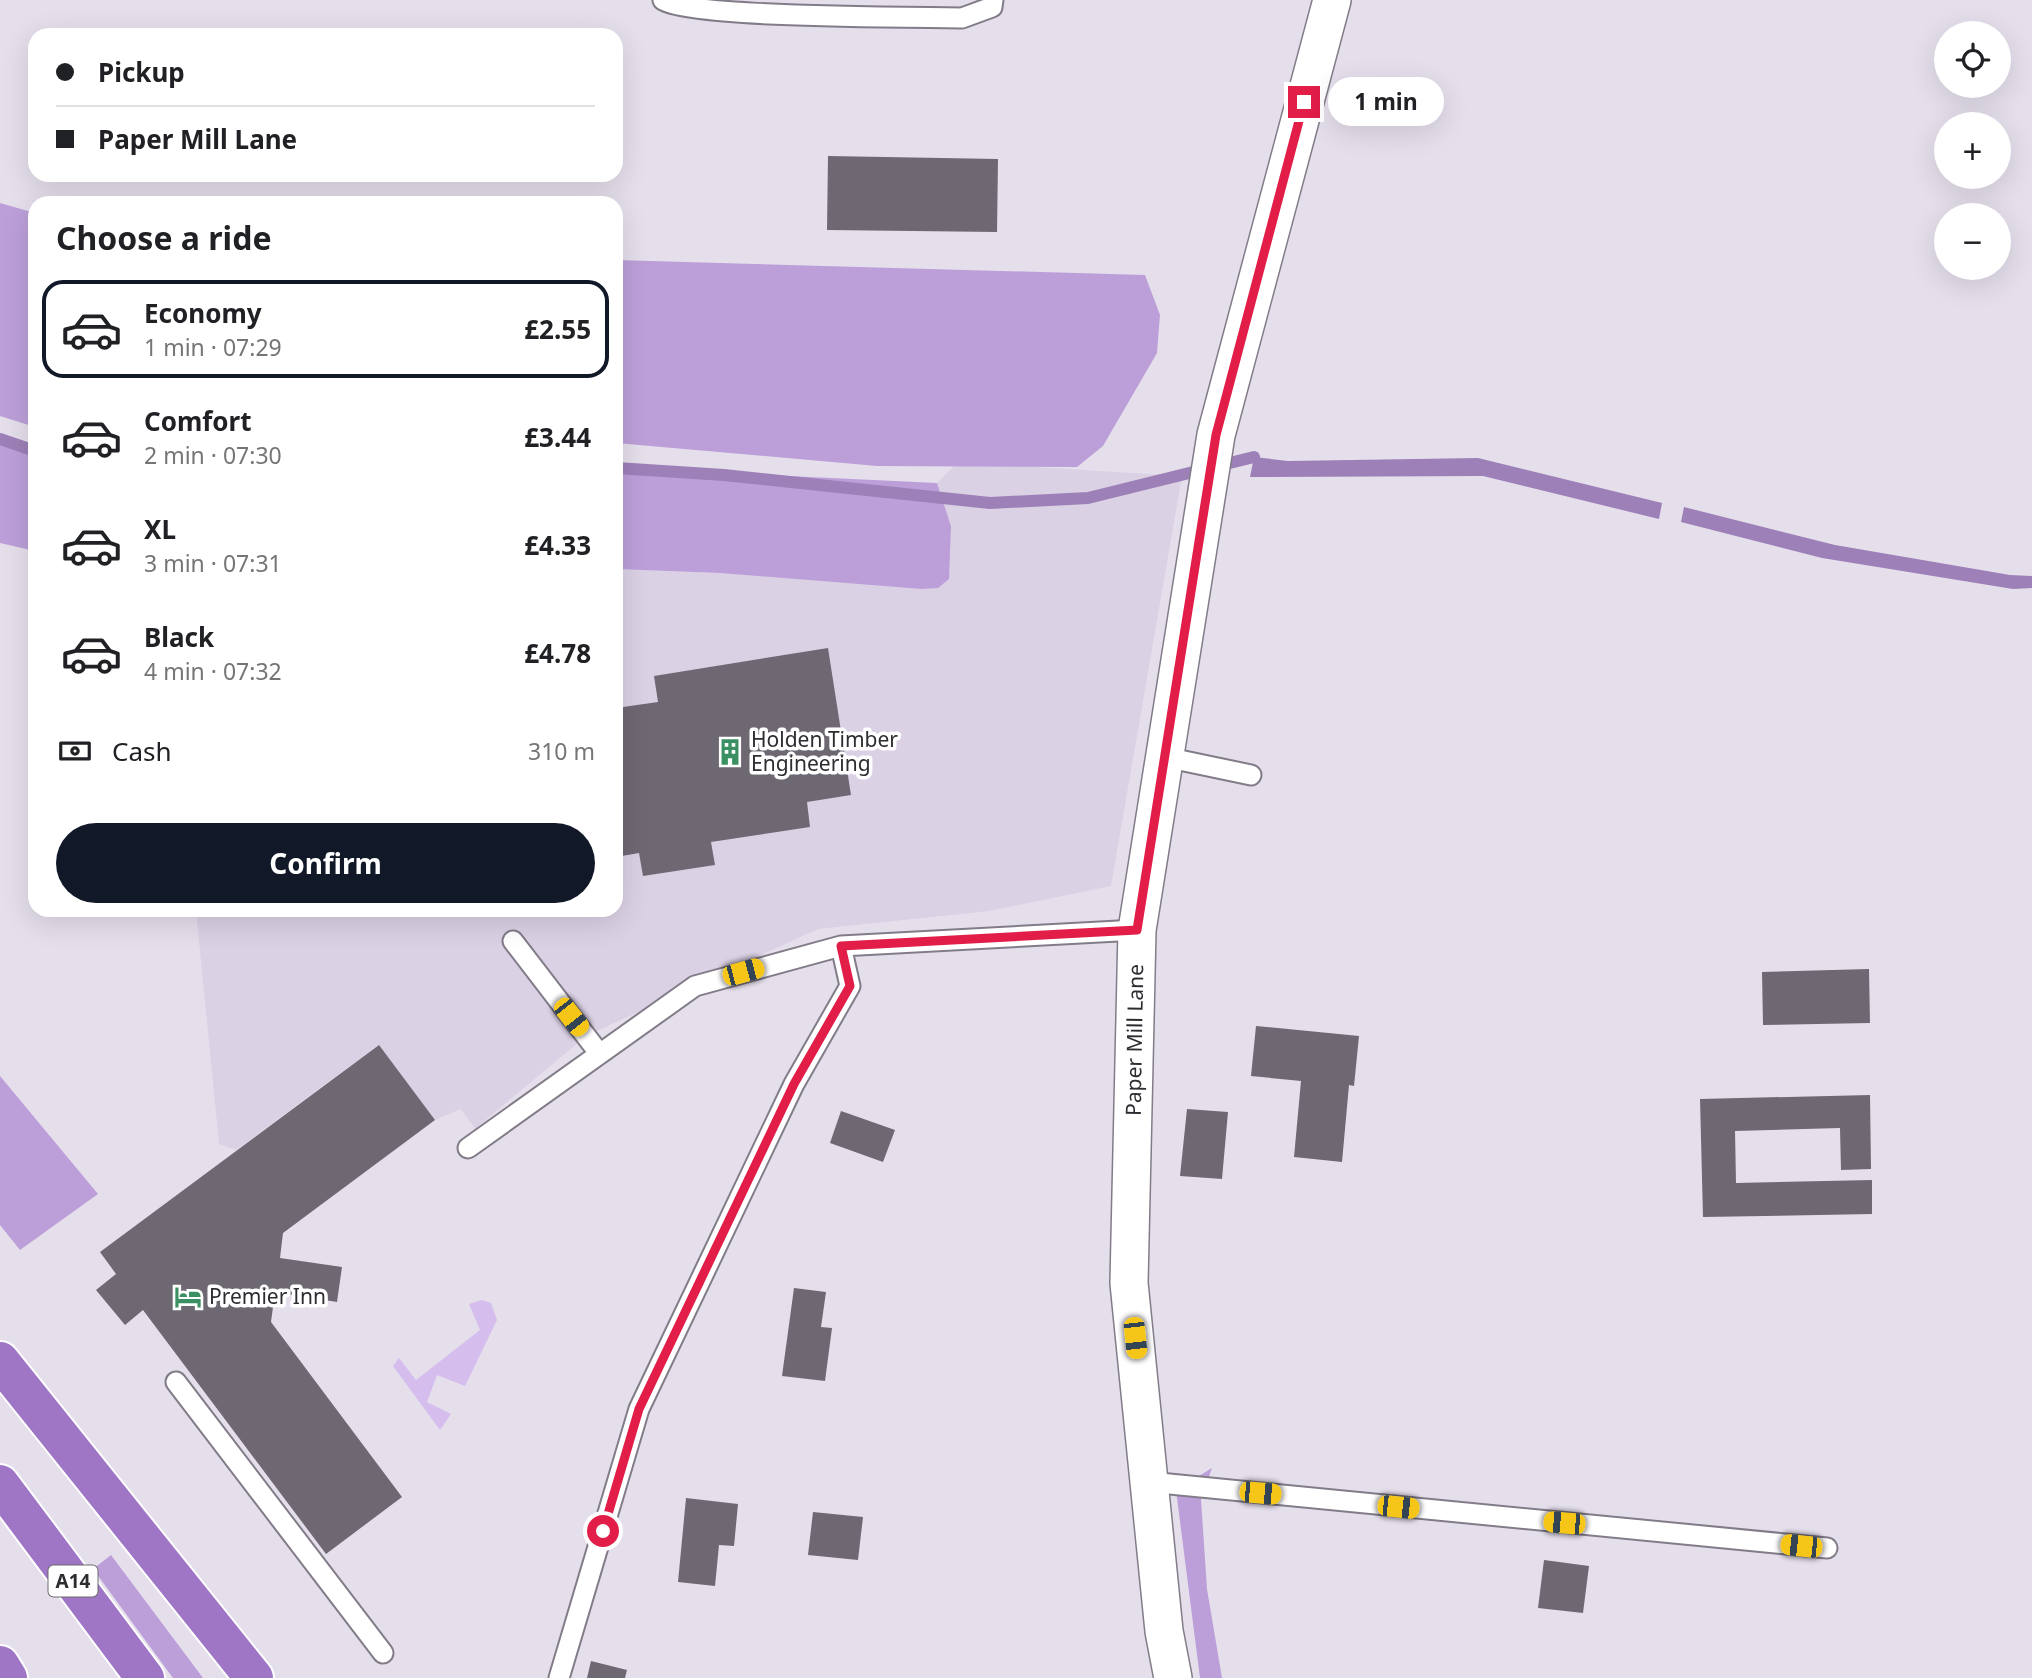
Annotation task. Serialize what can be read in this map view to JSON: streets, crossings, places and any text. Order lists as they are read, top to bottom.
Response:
{
  "streets": {
    "highway": ["A14"],
    "street": ["Paper Mill Lane"]
  },
  "places": {
    "building": ["Holden Timber Engineering"],
    "hotel": ["Premier Inn"]
  },
  "page": {
    "map_buttons": ["+", "−"],
    "banner": ["Pickup", "Paper Mill Lane"],
    "bubble": "1 min",
    "heading": "Choose a ride",
    "list": [
      {
        "name": "Economy",
        "note": "1 min · 07:29",
        "value": "£2.55"
      },
      {
        "name": "Comfort",
        "note": "2 min · 07:30",
        "value": "£3.44"
      },
      {
        "name": "XL",
        "note": "3 min · 07:31",
        "value": "£4.33"
      },
      {
        "name": "Black",
        "note": "4 min · 07:32",
        "value": "£4.78"
      }
    ],
    "pay": ["Cash", "310 m"],
    "buttons": "Confirm"
  }
}
